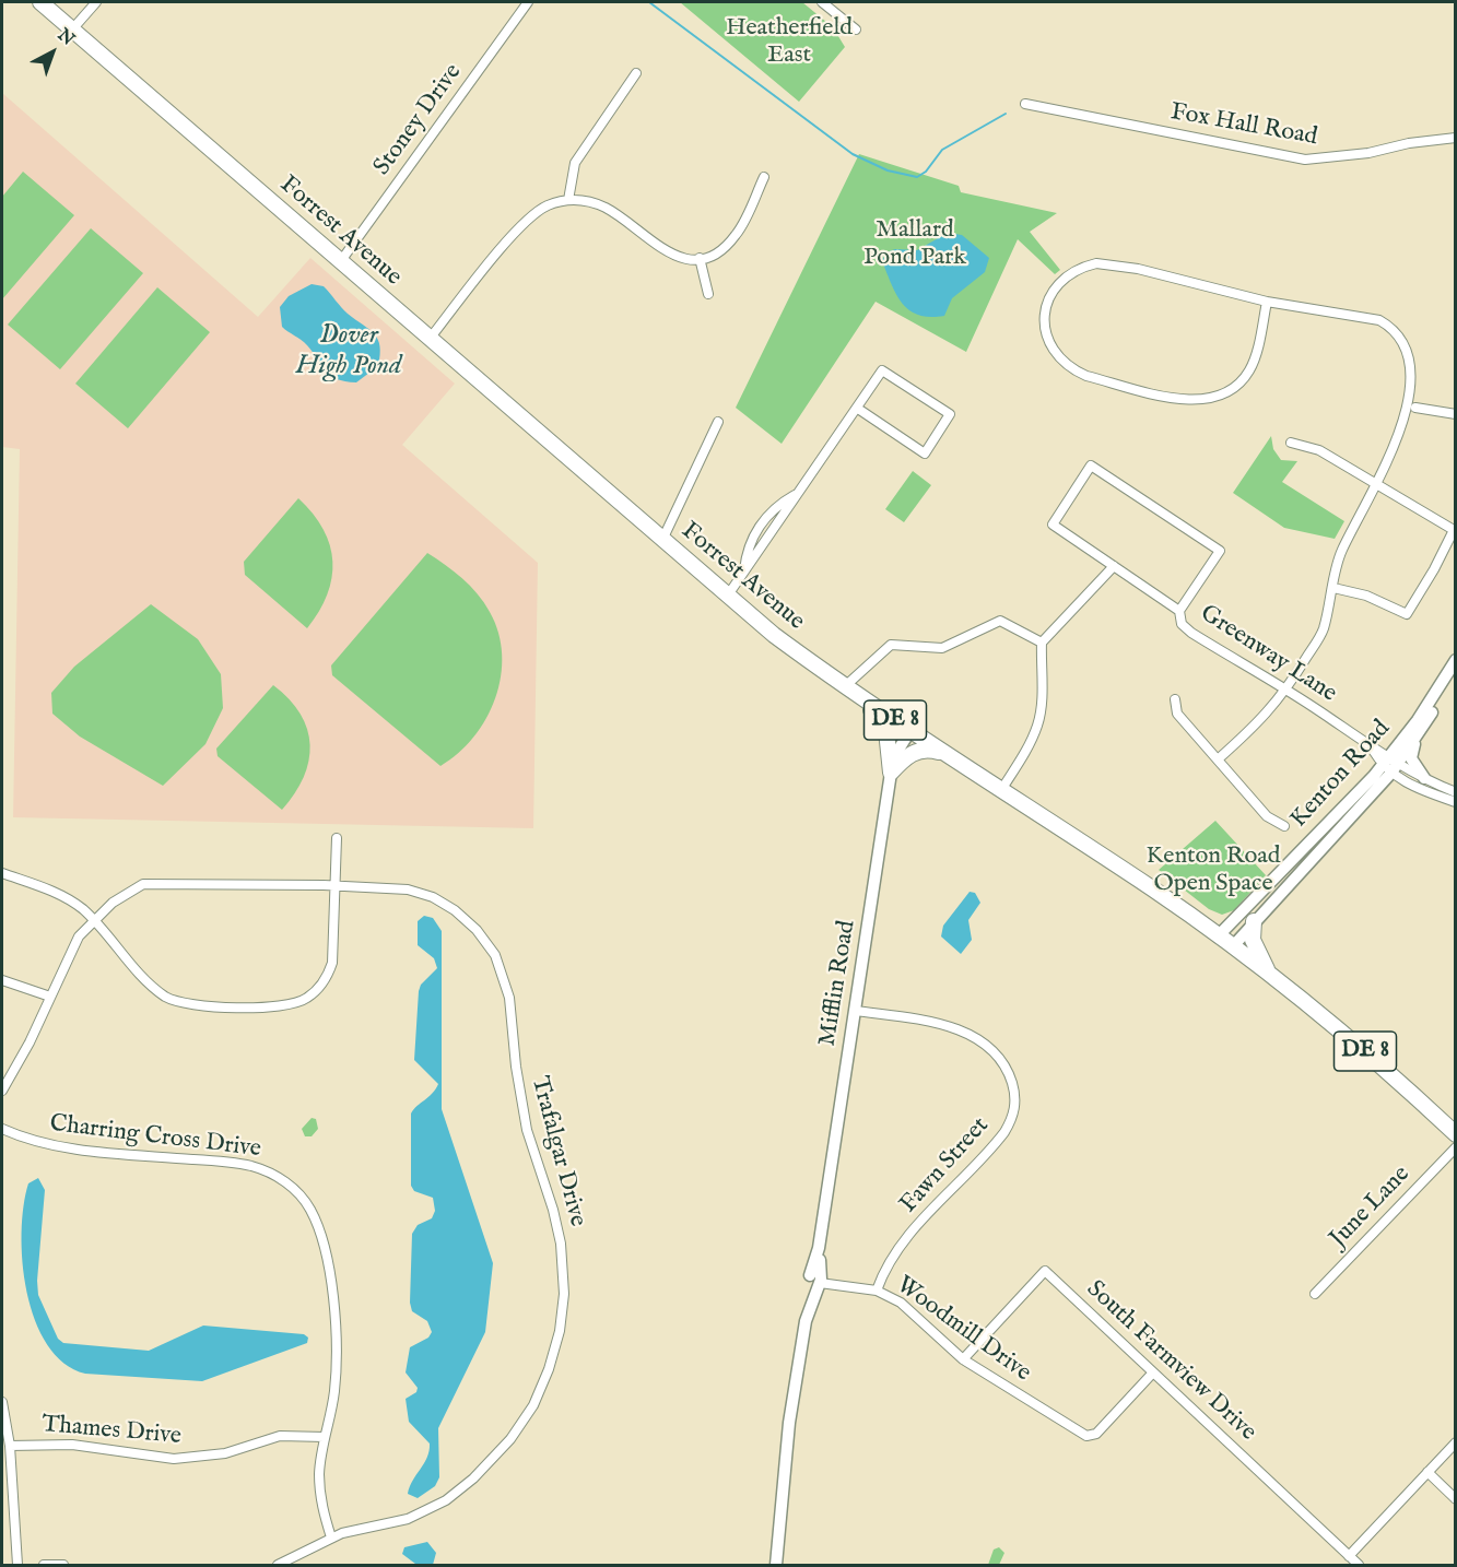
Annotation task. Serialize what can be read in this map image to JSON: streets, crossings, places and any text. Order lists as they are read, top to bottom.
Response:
{
  "streets": {
    "highway": ["Forrest Avenue", "DE 8"],
    "main road": ["Kenton Road", "Mifflin Road"],
    "street": [
      "Stoney Drive",
      "Fox Hall Road",
      "Greenway Lane",
      "Charring Cross Drive",
      "Trafalgar Drive",
      "Fawn Street",
      "June Lane",
      "Woodmill Drive",
      "South Farmview Drive",
      "Thames Drive"
    ]
  },
  "crossings": [
    ["Stoney Drive", "Forrest Avenue"],
    ["Forrest Avenue", "Kenton Road"],
    ["Forrest Avenue", "Mifflin Road"],
    ["Greenway Lane", "Kenton Road"],
    ["Mifflin Road", "Fawn Street"],
    ["Mifflin Road", "Woodmill Drive"],
    ["Charring Cross Drive", "Trafalgar Drive"],
    ["Charring Cross Drive", "Thames Drive"],
    ["Fawn Street", "Woodmill Drive"],
    ["Woodmill Drive", "South Farmview Drive"]
  ],
  "water": ["Dover High Pond"],
  "parks": ["Heatherfield East", "Mallard Pond Park", "Kenton Road Open Space"],
  "north": "top right"
}
